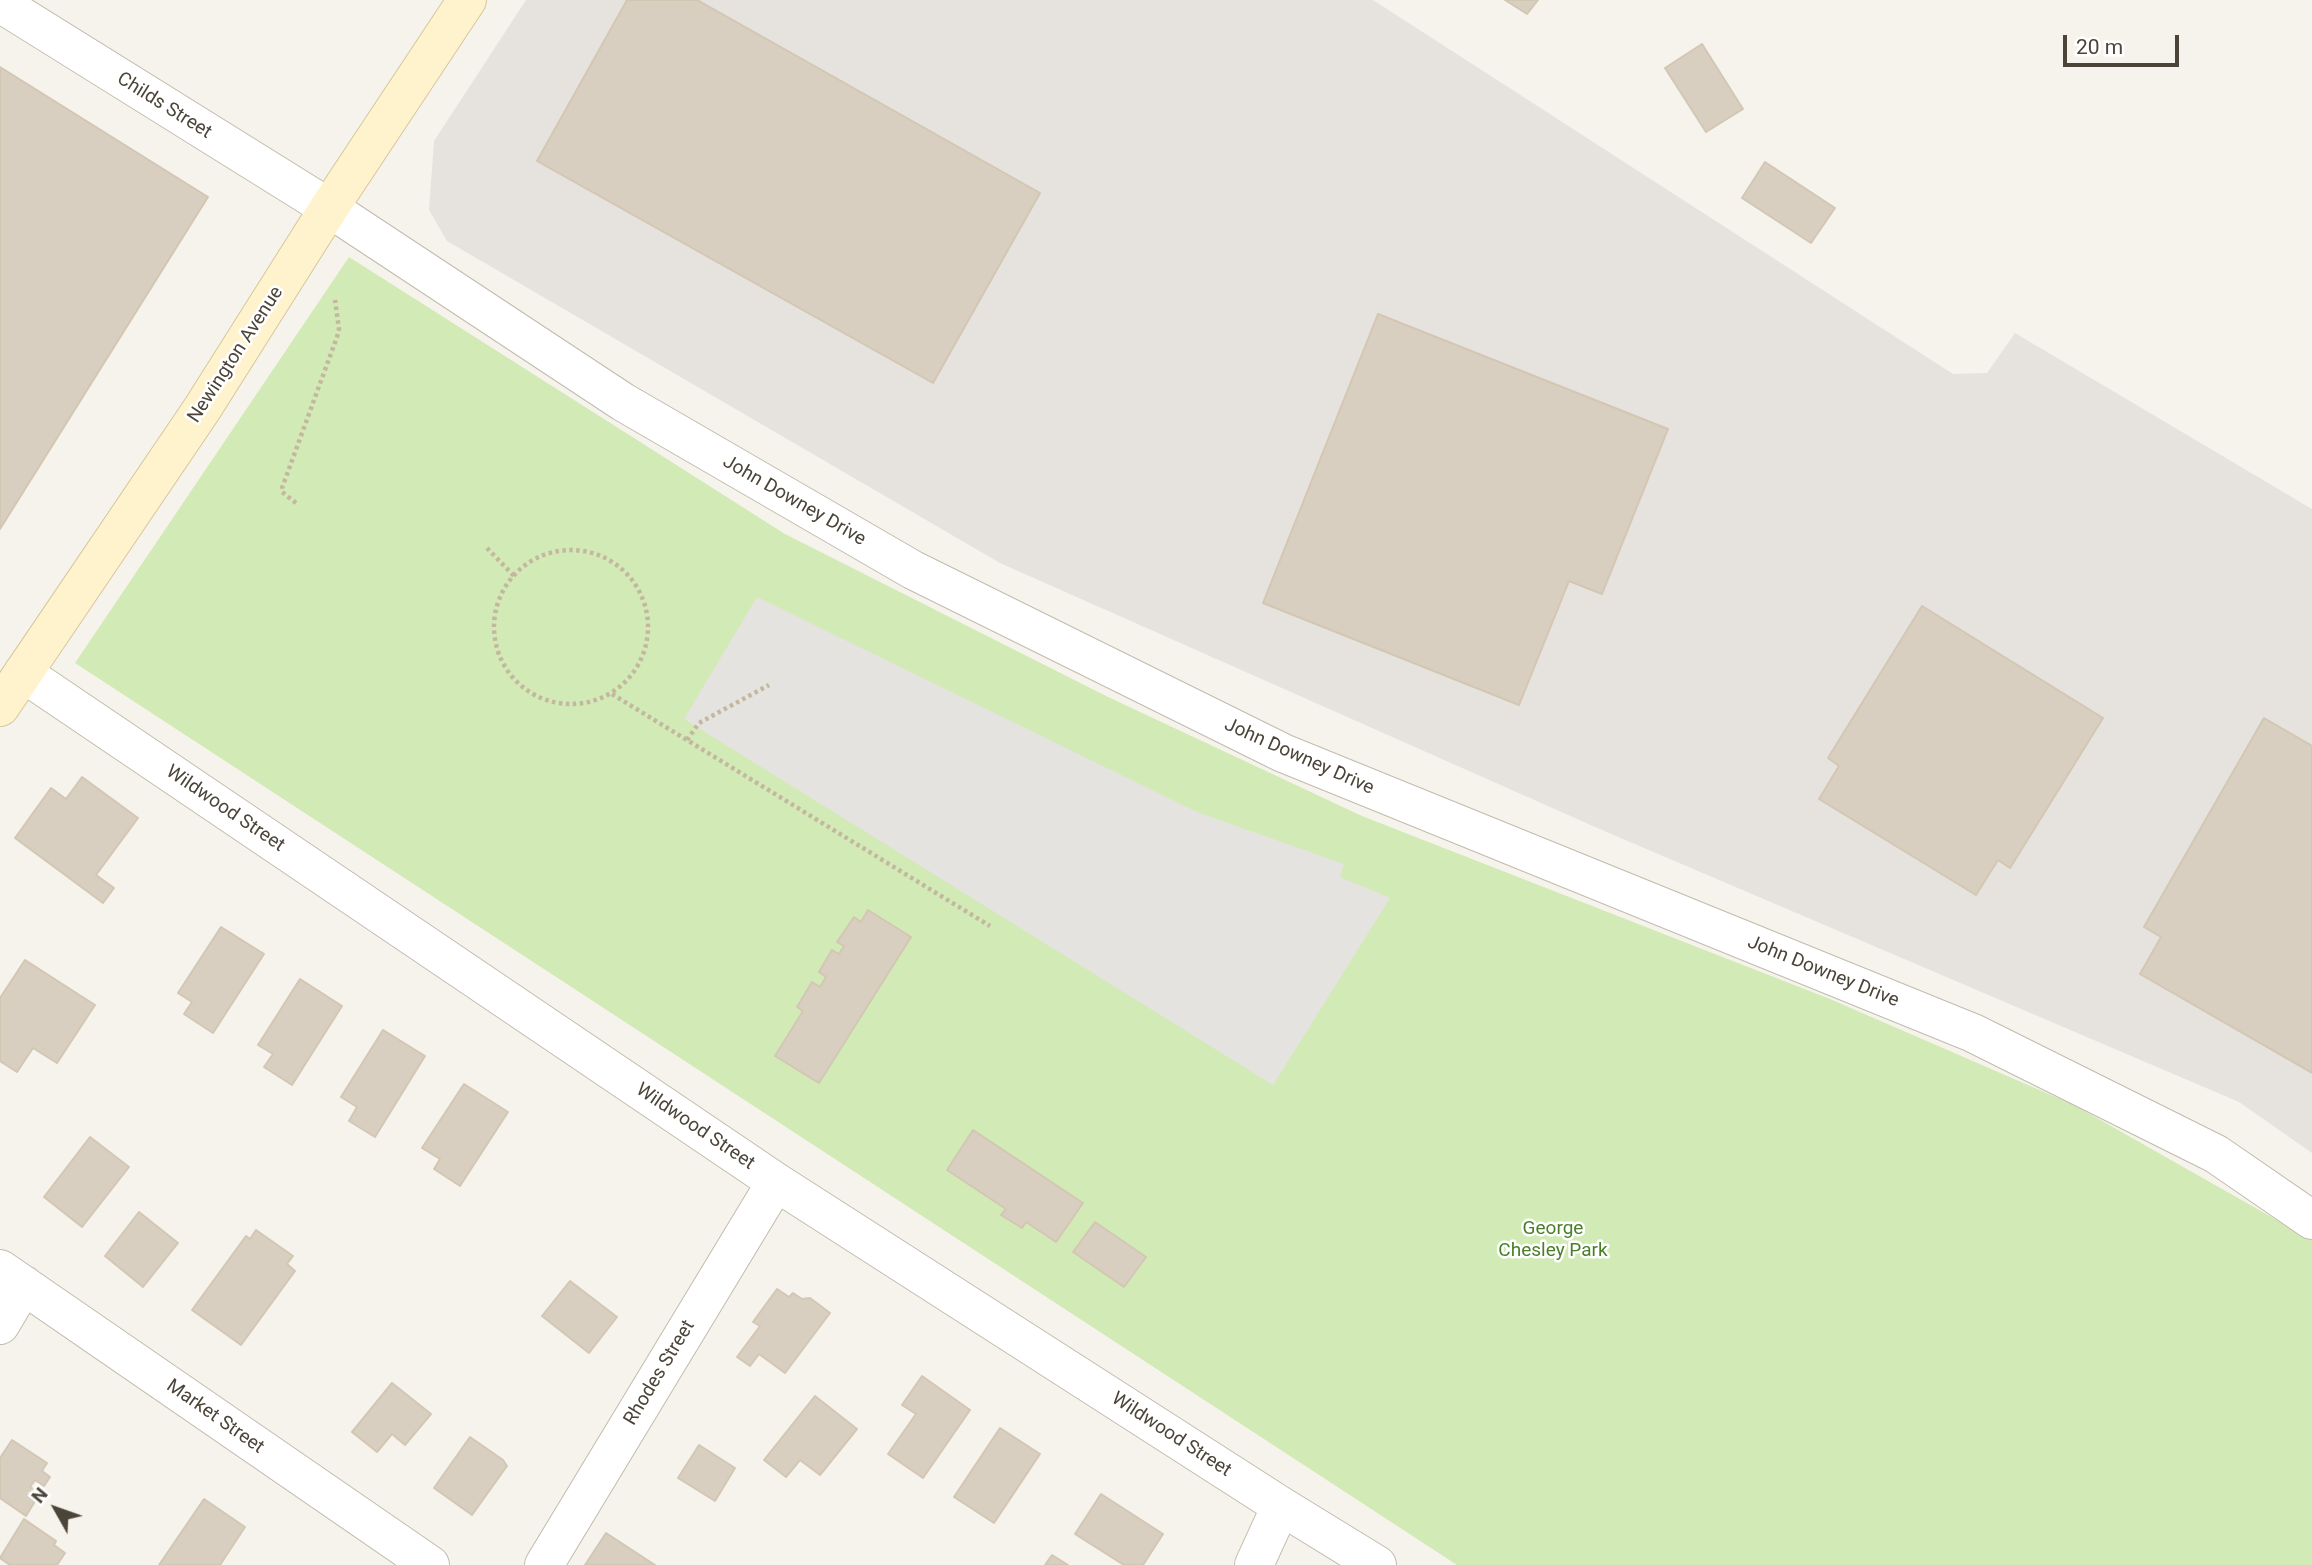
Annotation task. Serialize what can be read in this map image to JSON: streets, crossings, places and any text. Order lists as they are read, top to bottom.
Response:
{
  "streets": {
    "main road": ["Newington Avenue"],
    "street": [
      "Childs Street",
      "John Downey Drive",
      "Wildwood Street",
      "Rhodes Street",
      "Market Street"
    ]
  },
  "crossings": [
    ["Childs Street", "Newington Avenue"],
    ["Childs Street", "John Downey Drive"],
    ["Newington Avenue", "John Downey Drive"],
    ["Newington Avenue", "Wildwood Street"],
    ["Wildwood Street", "Rhodes Street"]
  ],
  "parks": ["George Chesley Park"],
  "scale_bar": "20 m",
  "north": "top left"
}
